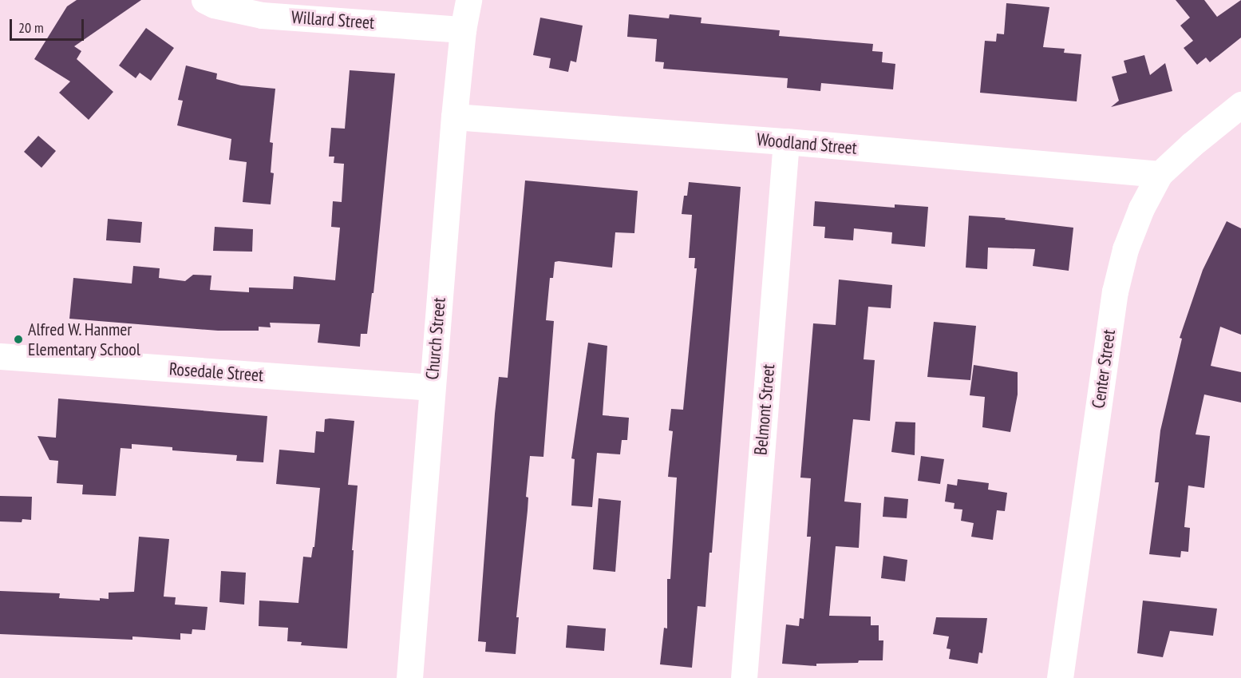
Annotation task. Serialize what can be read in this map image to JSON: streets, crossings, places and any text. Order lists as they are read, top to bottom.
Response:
{
  "streets": {
    "street": [
      "Willard Street",
      "Woodland Street",
      "Church Street",
      "Center Street",
      "Rosedale Street",
      "Belmont Street"
    ]
  },
  "crossings": [
    ["Willard Street", "Church Street"],
    ["Woodland Street", "Church Street"],
    ["Woodland Street", "Center Street"],
    ["Woodland Street", "Belmont Street"],
    ["Church Street", "Rosedale Street"]
  ],
  "places": ["Alfred W. Hanmer Elementary School"],
  "scale_bar": "20 m"
}
